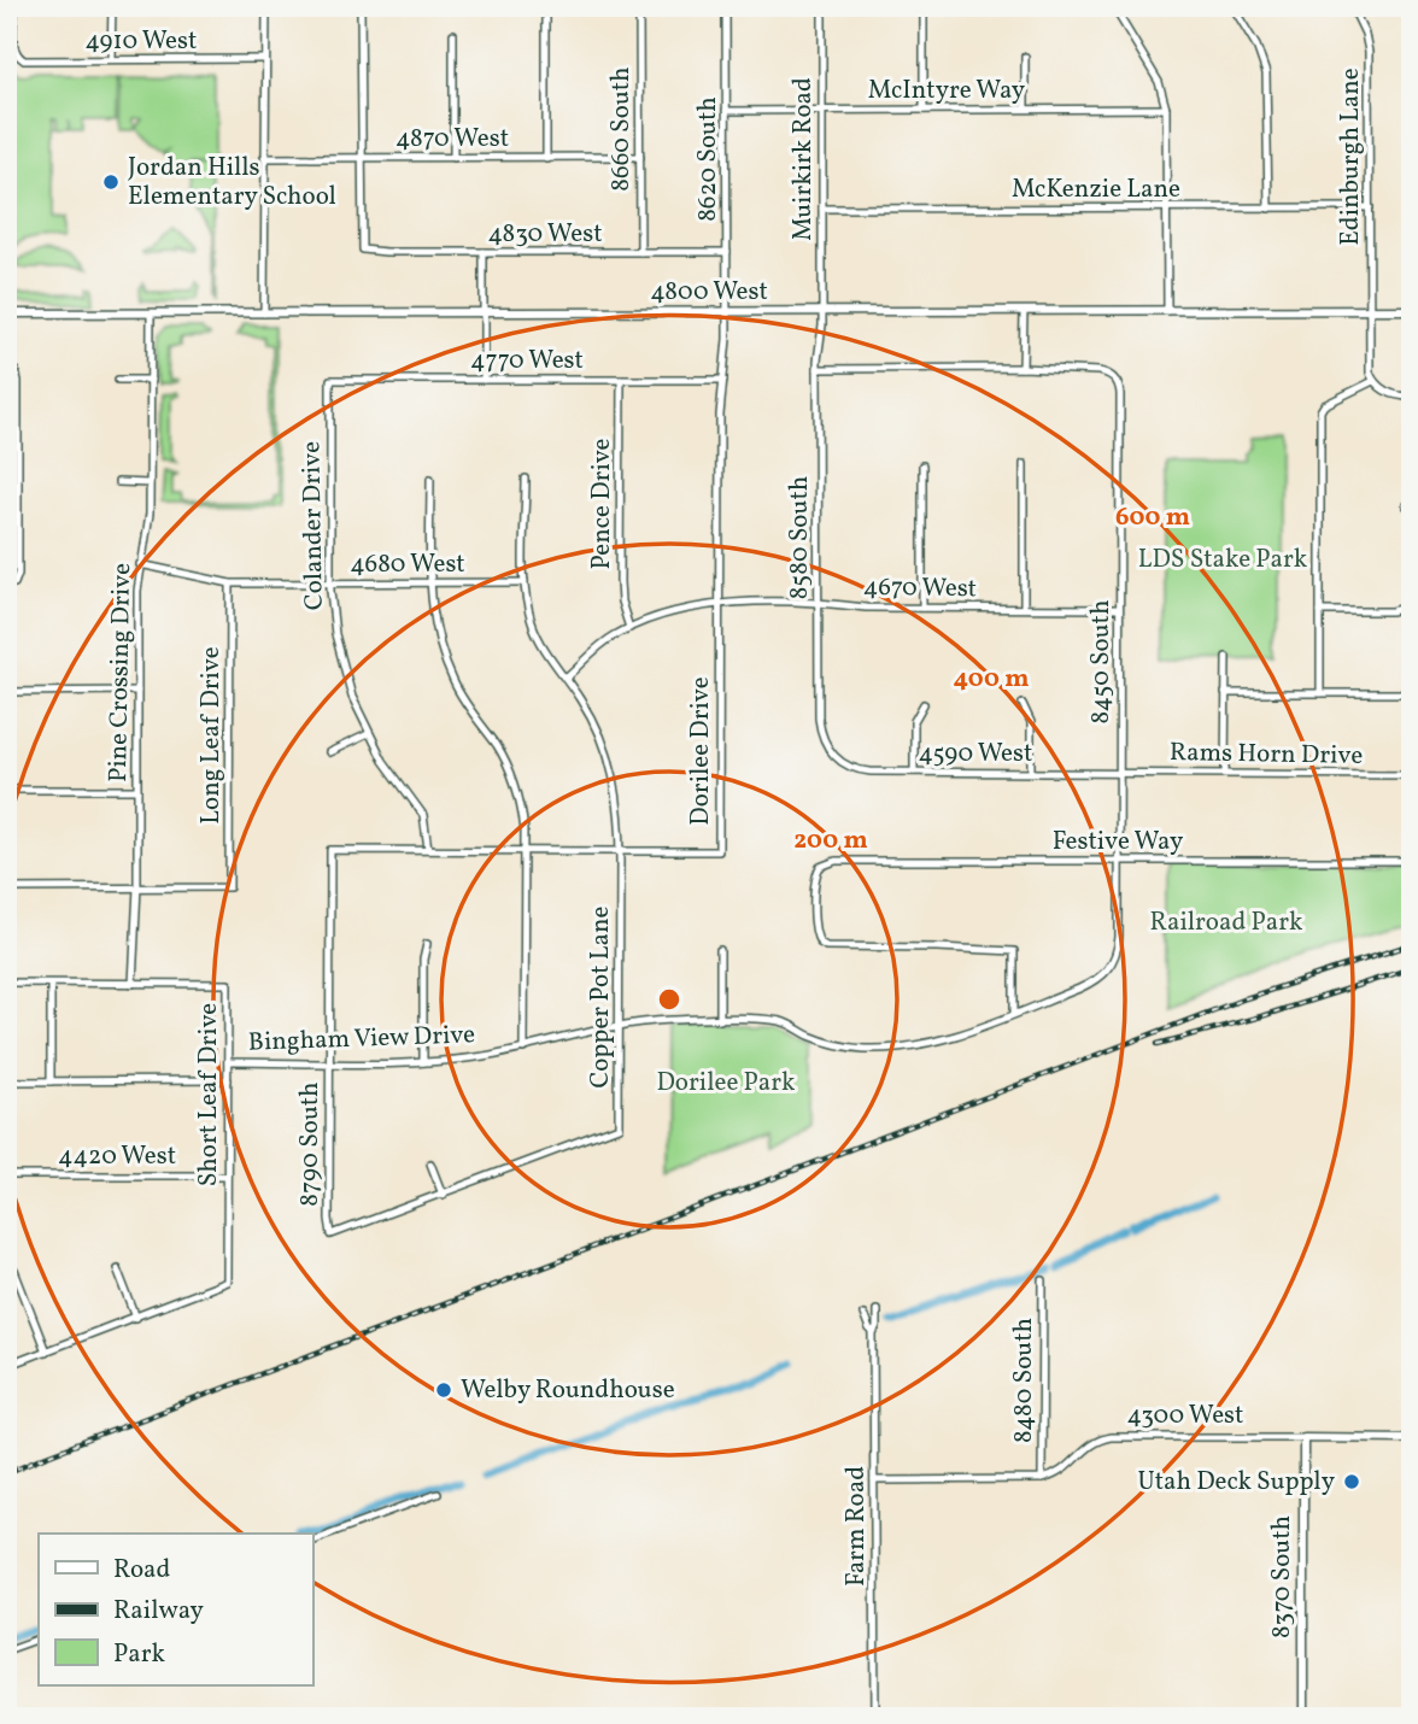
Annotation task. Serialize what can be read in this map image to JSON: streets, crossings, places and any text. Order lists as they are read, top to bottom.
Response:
{
  "streets": {
    "street": [
      "4910 West",
      "McIntyre Way",
      "8660 South",
      "4870 West",
      "Edinburgh Lane",
      "8620 South",
      "Muirkirk Road",
      "McKenzie Lane",
      "4830 West",
      "4800 West",
      "4770 West",
      "Pence Drive",
      "Colander Drive",
      "8580 South",
      "4680 West",
      "4670 West",
      "8450 South",
      "Pine Crossing Drive",
      "Long Leaf Drive",
      "Dorilee Drive",
      "4590 West",
      "Rams Horn Drive",
      "Festive Way",
      "Copper Pot Lane",
      "Bingham View Drive",
      "Short Leaf Drive",
      "8790 South",
      "4420 West",
      "8480 South",
      "4300 West",
      "Farm Road",
      "8370 South"
    ]
  },
  "crossings": [
    ["McIntyre Way", "8620 South"],
    ["McIntyre Way", "Muirkirk Road"],
    ["8660 South", "4870 West"],
    ["8660 South", "4830 West"],
    ["4870 West", "4830 West"],
    ["Edinburgh Lane", "McKenzie Lane"],
    ["Edinburgh Lane", "4800 West"],
    ["8620 South", "4830 West"],
    ["8620 South", "4800 West"],
    ["8620 South", "Dorilee Drive"],
    ["Muirkirk Road", "McKenzie Lane"],
    ["Muirkirk Road", "4800 West"],
    ["Muirkirk Road", "8580 South"],
    ["4800 West", "8580 South"],
    ["4800 West", "Pine Crossing Drive"],
    ["4800 West", "Dorilee Drive"],
    ["4770 West", "Pence Drive"],
    ["4770 West", "Colander Drive"],
    ["4770 West", "Dorilee Drive"],
    ["Pence Drive", "4670 West"],
    ["Colander Drive", "4680 West"],
    ["Colander Drive", "Dorilee Drive"],
    ["8580 South", "4670 West"],
    ["8580 South", "4590 West"],
    ["4680 West", "Pine Crossing Drive"],
    ["4680 West", "Long Leaf Drive"],
    ["4680 West", "Copper Pot Lane"],
    ["4670 West", "8450 South"],
    ["4670 West", "Dorilee Drive"],
    ["4670 West", "Copper Pot Lane"],
    ["8450 South", "4590 West"],
    ["8450 South", "Rams Horn Drive"],
    ["8450 South", "Festive Way"],
    ["8450 South", "Bingham View Drive"],
    ["Pine Crossing Drive", "Long Leaf Drive"],
    ["Pine Crossing Drive", "Short Leaf Drive"],
    ["Dorilee Drive", "Copper Pot Lane"],
    ["Dorilee Drive", "8790 South"],
    ["4590 West", "Rams Horn Drive"],
    ["Festive Way", "Bingham View Drive"],
    ["Copper Pot Lane", "Bingham View Drive"],
    ["Copper Pot Lane", "8790 South"],
    ["Bingham View Drive", "Short Leaf Drive"],
    ["Bingham View Drive", "8790 South"],
    ["Short Leaf Drive", "4420 West"],
    ["8480 South", "4300 West"],
    ["4300 West", "8370 South"]
  ],
  "parks": ["LDS Stake Park", "Railroad Park", "Dorilee Park"],
  "places": ["Jordan Hills Elementary School", "Welby Roundhouse", "Utah Deck Supply"],
  "legend": ["Road", "Railway", "Park"],
  "rings": ["600 m", "400 m", "200 m"]
}
